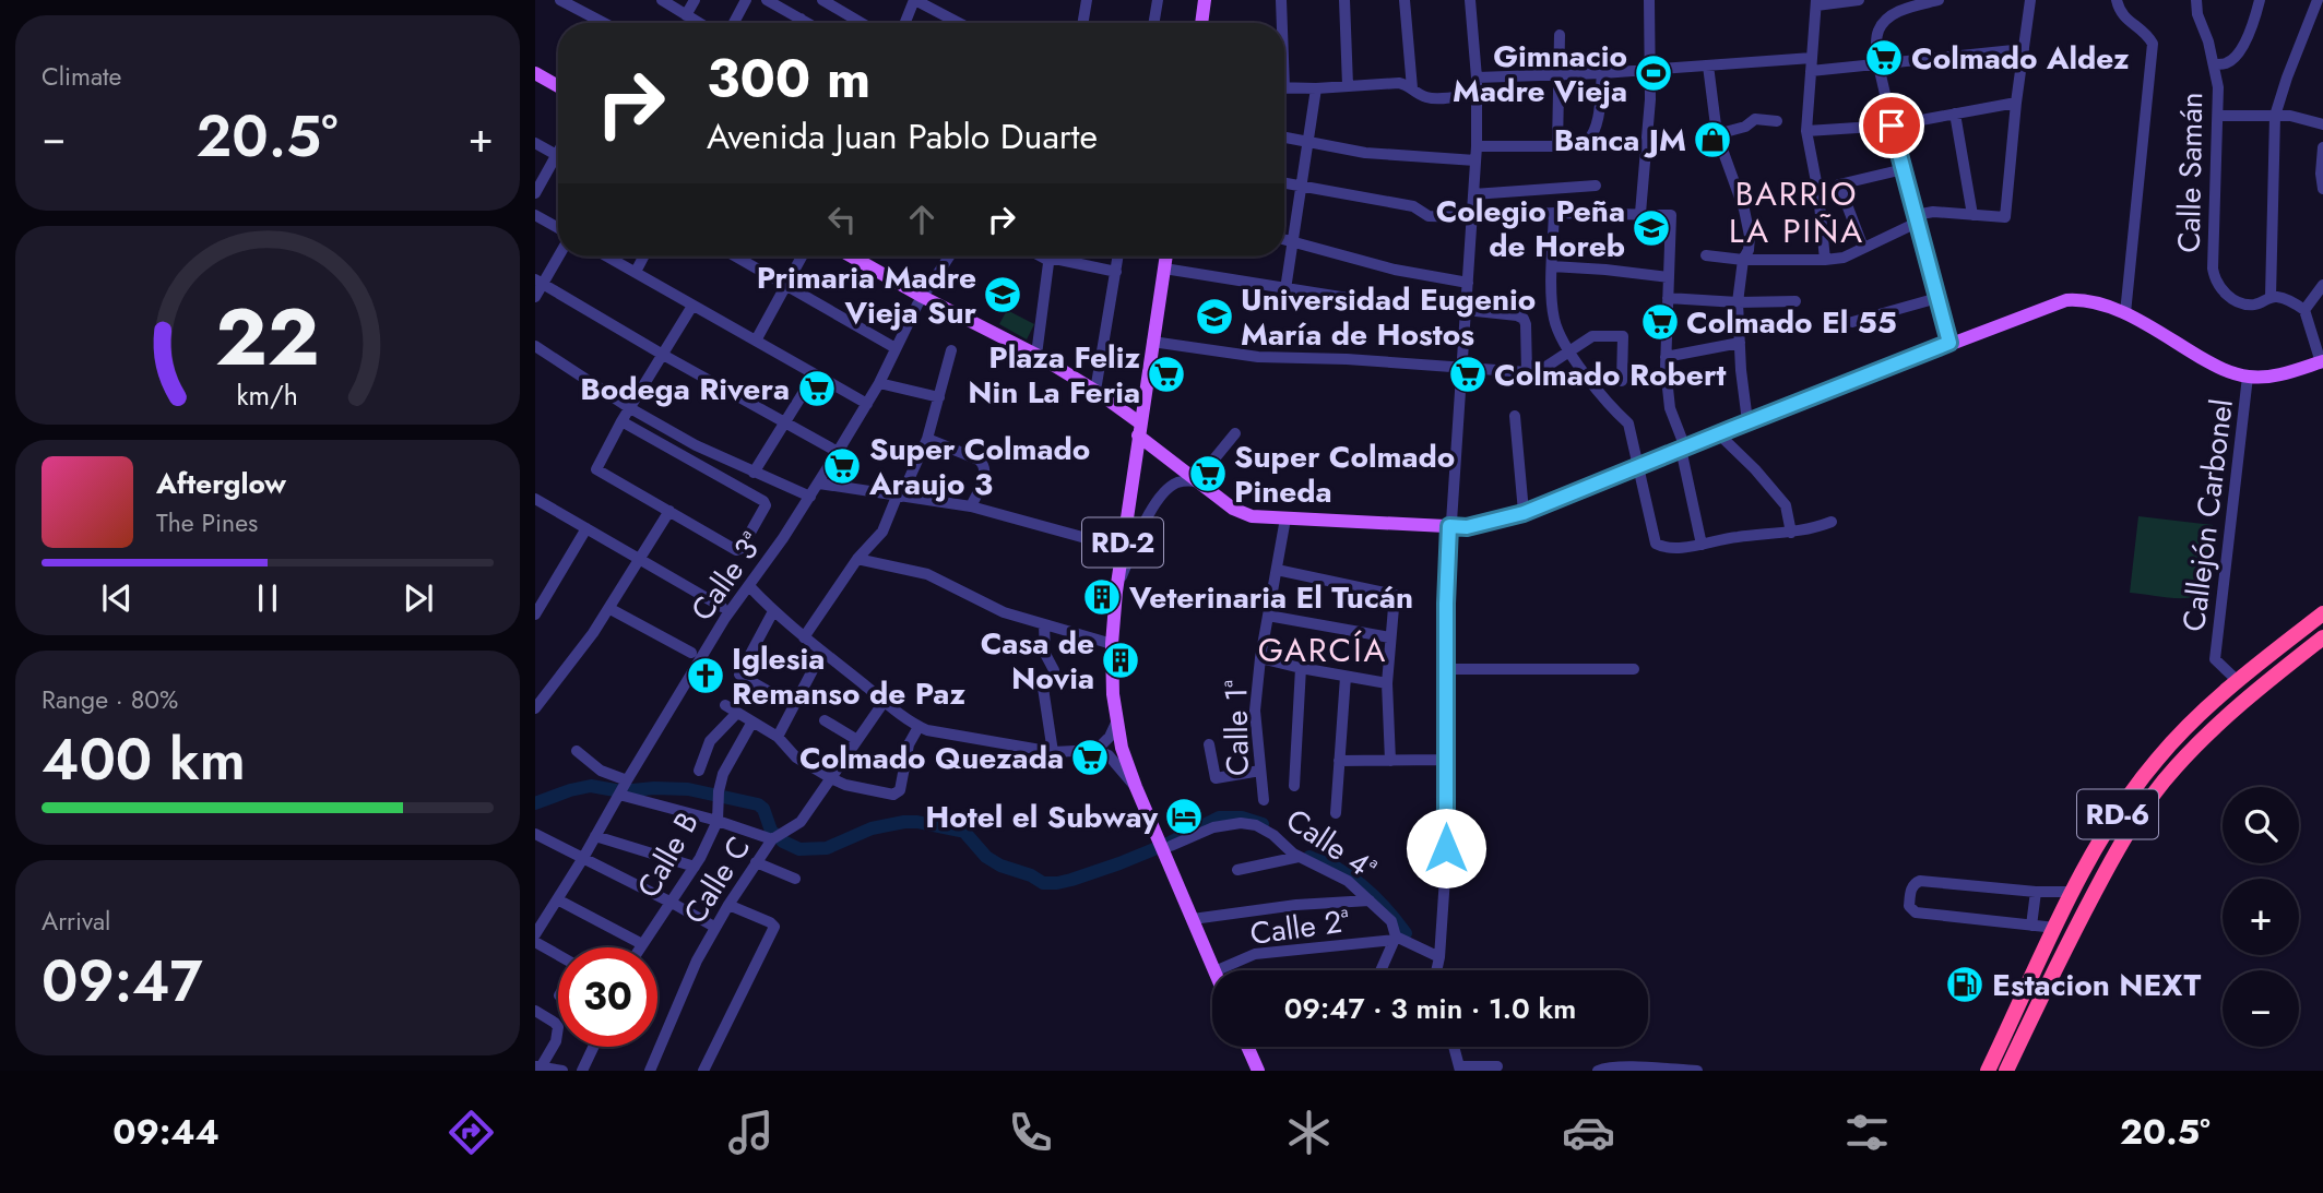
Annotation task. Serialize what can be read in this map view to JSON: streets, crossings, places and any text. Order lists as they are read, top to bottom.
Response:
{
  "streets": {
    "highway": ["RD-6"],
    "main road": ["RD-2"],
    "street": [
      "Calle Samán",
      "Callejón Carbonel",
      "Calle 3ª",
      "Calle 1ª",
      "Calle 4ª",
      "Calle B",
      "Calle C",
      "Calle 2ª"
    ]
  },
  "crossings": [
    ["Callejón Carbonel", "RD-6"],
    ["RD-2", "Calle 4ª"],
    ["Calle 4ª", "Calle 2ª"]
  ],
  "districts": ["BARRIO LA PIÑA", "GARCÍA"],
  "places": {
    "supermarket": [
      "Colmado Aldez",
      "Colmado El 55",
      "Plaza Feliz Nin La Feria",
      "Colmado Robert",
      "Bodega Rivera",
      "Super Colmado Araujo 3",
      "Super Colmado Pineda",
      "Colmado Quezada"
    ],
    "sports": ["Gimnacio Madre Vieja"],
    "shop": ["Banca JM"],
    "school or university": ["Colegio Peña de Horeb", "Primaria Madre Vieja Sur", "Universidad Eugenio María de Hostos"],
    "building": ["Veterinaria El Tucán", "Casa de Novia"],
    "church": ["Iglesia Remanso de Paz"],
    "hotel": ["Hotel el Subway"],
    "fuel station": ["Estacion NEXT"]
  },
  "page": {
    "tile": [
      "Climate",
      ["Range · 80%", "400 km"],
      ["Arrival", "09:47"]
    ],
    "turn": ["300 m", "Avenida Juan Pablo Duarte"],
    "heat": ["−", "20.5°", "+"],
    "song": ["Afterglow", "The Pines"],
    "map_buttons": ["+", "−"],
    "limit": "30",
    "trip": "09:47 · 3 min · 1.0 km",
    "tabs": ["09:44", "20.5°"],
    "gauge": ["22", "km/h"]
  }
}
